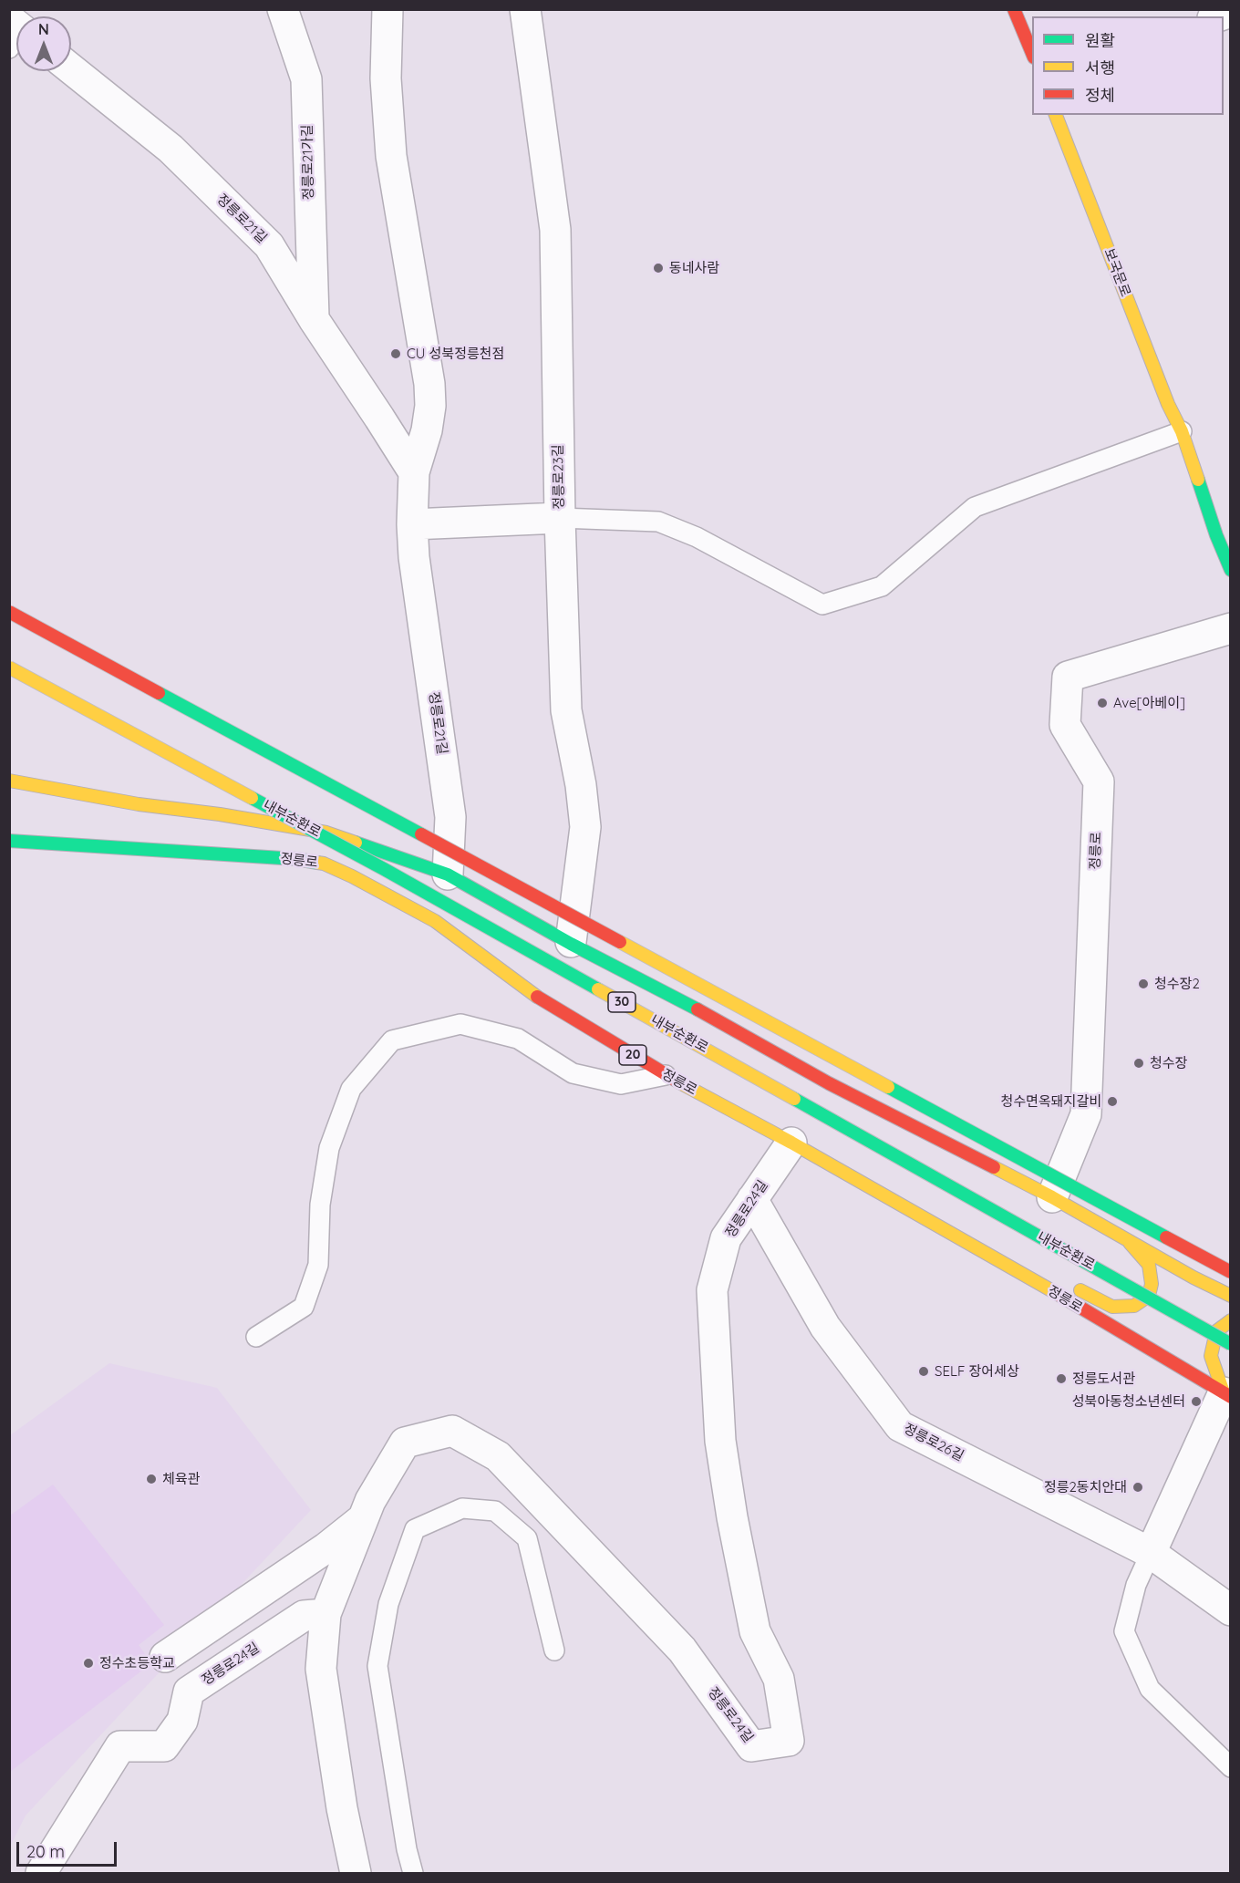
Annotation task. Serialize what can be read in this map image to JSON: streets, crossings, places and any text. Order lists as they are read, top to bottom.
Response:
{
  "streets": {
    "main road": [
      "보국문로",
      "내부순환로",
      "정릉로",
      "30",
      "20"
    ],
    "street": [
      "정릉로21가길",
      "정릉로21길",
      "정릉로23길",
      "정릉로24길",
      "정릉로26길"
    ]
  },
  "crossings": [
    ["정릉로21가길", "정릉로21길"],
    ["정릉로21길", "정릉로"],
    ["정릉로", "정릉로24길"],
    ["정릉로24길", "정릉로26길"]
  ],
  "places": [
    "동네사람",
    "CU 성북정릉천점",
    "Ave[아베이]",
    "청수장2",
    "청수장",
    "청수면옥돼지갈비",
    "SELF 장어세상",
    "정릉도서관",
    "성북아동청소년센터",
    "체육관",
    "정릉2동치안대",
    "정수초등학교"
  ],
  "legend": ["원활", "서행", "정체"],
  "scale_bar": "20 m",
  "north": "top"
}
